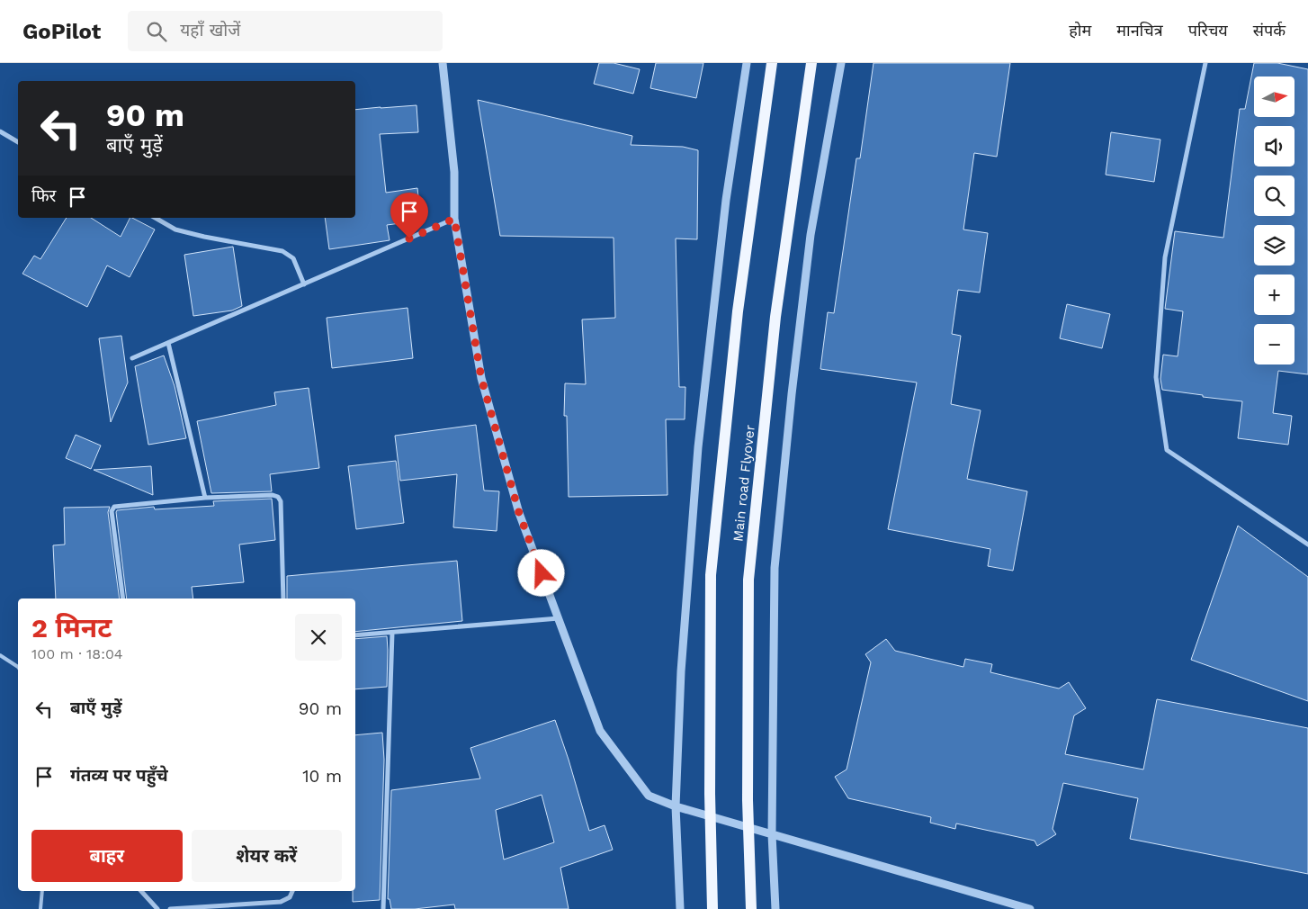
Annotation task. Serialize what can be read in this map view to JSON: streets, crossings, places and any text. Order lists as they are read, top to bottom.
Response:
{
  "streets": {
    "main road": ["Main road Flyover"]
  },
  "north": "right",
  "page": {
    "header": "GoPilot",
    "search": "यहाँ खोजें",
    "nav": [
      "होम",
      "मानचित्र",
      "परिचय",
      "संपर्क"
    ],
    "map_buttons": ["+", "−"],
    "turn": ["90 m", "बाएँ मुड़ें"],
    "then": "फिर",
    "heading": ["2 मिनट", "100 m · 18:04"],
    "list": [
      {
        "name": "बाएँ मुड़ें",
        "value": "90 m"
      },
      {
        "name": "गंतव्य पर पहुँचे",
        "value": "10 m"
      }
    ],
    "buttons": ["बाहर", "शेयर करें"]
  }
}
